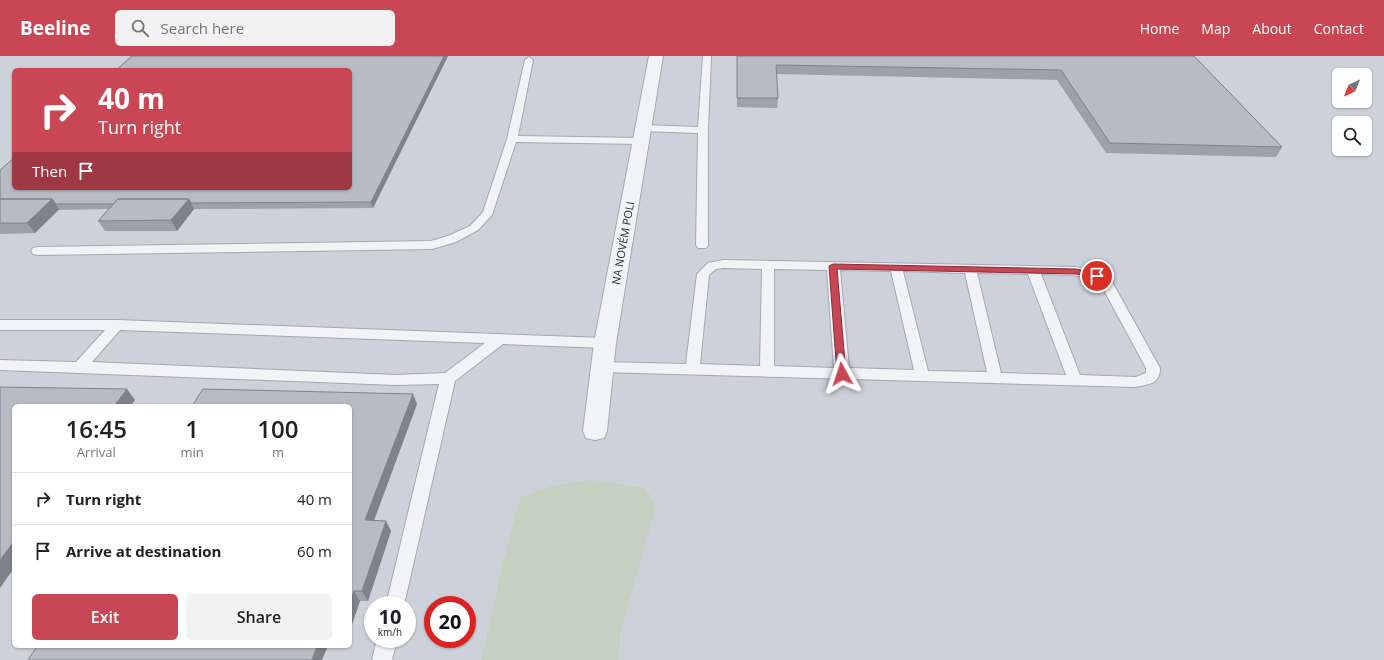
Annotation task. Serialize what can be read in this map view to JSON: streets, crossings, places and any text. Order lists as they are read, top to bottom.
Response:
{
  "streets": {
    "street": ["NA NOVÉM POLI"]
  },
  "north": "bottom left",
  "page": {
    "header": "Beeline",
    "search": "Search here",
    "nav": [
      "Home",
      "Map",
      "About",
      "Contact"
    ],
    "turn": ["40 m", "Turn right"],
    "then": "Then",
    "eta": [
      "16:45",
      "Arrival",
      "1",
      "min",
      "100",
      "m"
    ],
    "list": [
      {
        "name": "Turn right",
        "value": "40 m"
      },
      {
        "name": "Arrive at destination",
        "value": "60 m"
      }
    ],
    "buttons": ["Exit", "Share"],
    "speed": "10 km/h",
    "limit": "20"
  }
}
